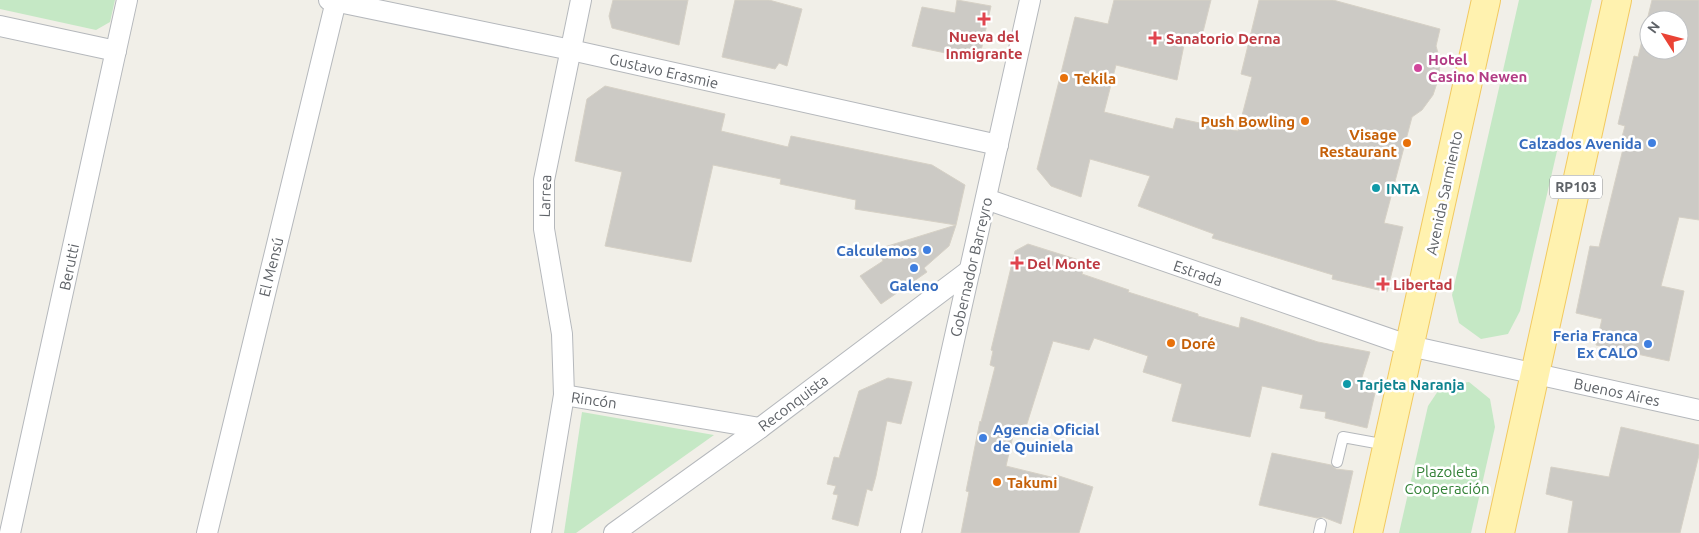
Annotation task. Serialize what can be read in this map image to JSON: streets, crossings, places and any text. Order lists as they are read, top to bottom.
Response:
{
  "streets": {
    "main road": ["RP103", "Avenida Sarmiento"],
    "street": [
      "Gustavo Erasmie",
      "Larrea",
      "Berutti",
      "El Mensú",
      "Gobernador Barreyro",
      "Estrada",
      "Buenos Aires",
      "Rincón",
      "Reconquista"
    ]
  },
  "crossings": [
    ["Gustavo Erasmie", "Larrea"],
    ["Gustavo Erasmie", "El Mensú"],
    ["Gustavo Erasmie", "Gobernador Barreyro"],
    ["RP103", "Estrada"],
    ["RP103", "Buenos Aires"],
    ["Avenida Sarmiento", "Estrada"],
    ["Larrea", "Rincón"],
    ["Gobernador Barreyro", "Estrada"],
    ["Gobernador Barreyro", "Reconquista"],
    ["Estrada", "Buenos Aires"],
    ["Rincón", "Reconquista"]
  ],
  "parks": ["Plazoleta Cooperación"],
  "places": {
    "health": [
      "Nueva del Inmigrante",
      "Sanatorio Derna",
      "Del Monte",
      "Libertad"
    ],
    "other": [
      "Hotel Casino Newen",
      "Tekila",
      "Push Bowling",
      "Visage Restaurant",
      "Calzados Avenida",
      "INTA",
      "Calculemos",
      "Galeno",
      "Doré",
      "Feria Franca Ex CALO",
      "Tarjeta Naranja",
      "Agencia Oficial de Quiniela",
      "Takumi"
    ]
  },
  "north": "top left"
}
